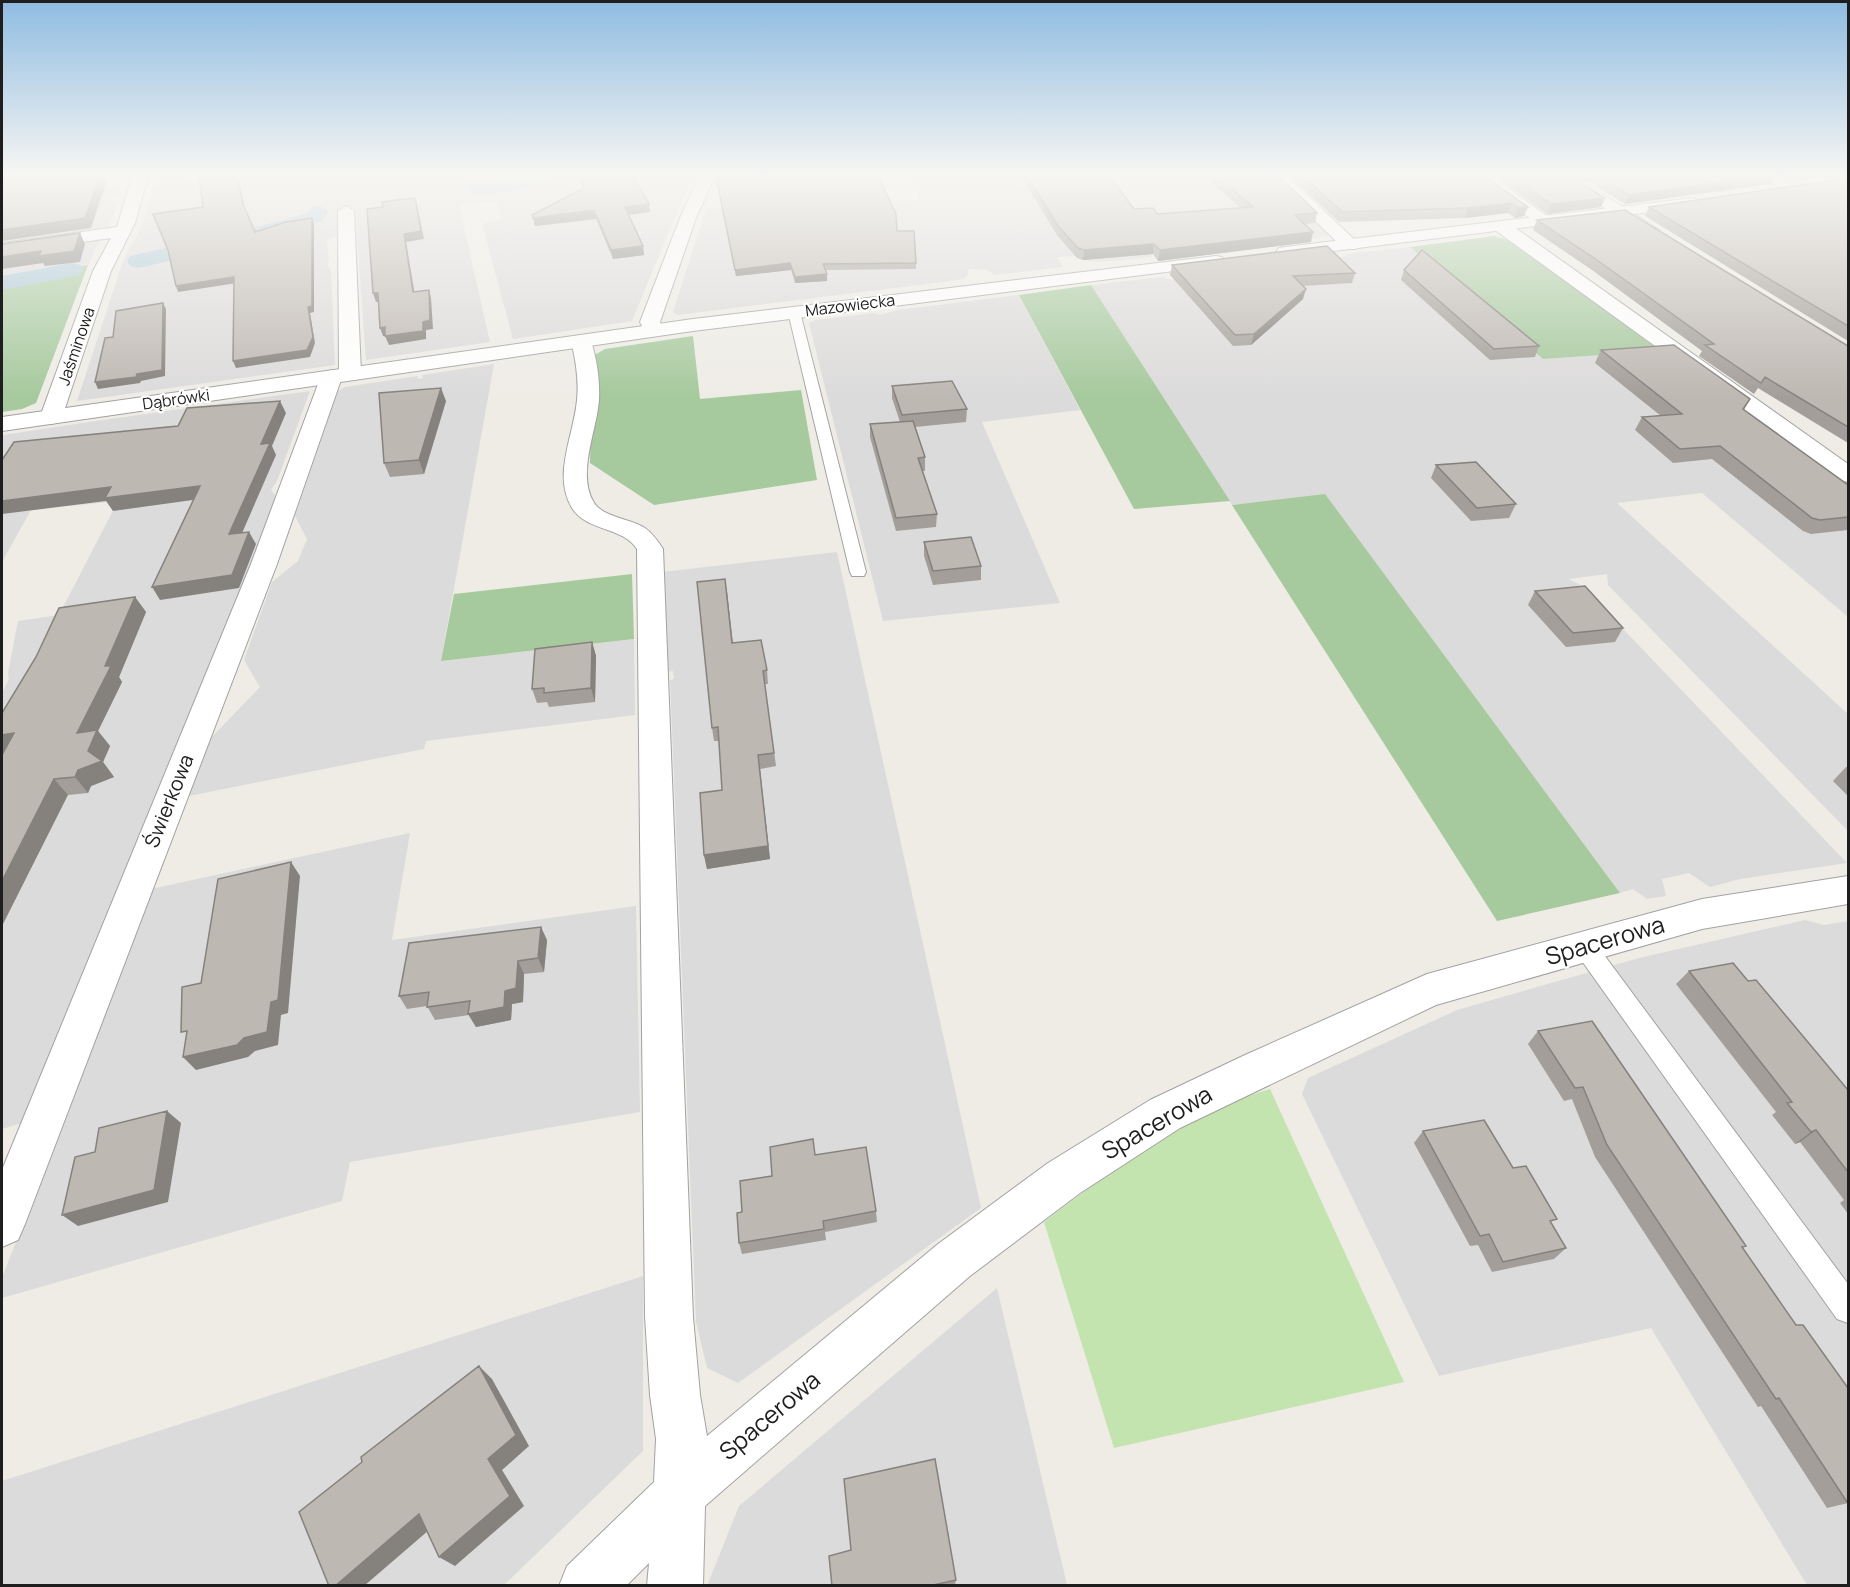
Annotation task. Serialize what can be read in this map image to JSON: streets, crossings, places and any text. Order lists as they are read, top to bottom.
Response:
{
  "streets": {
    "street": [
      "Mazowiecka",
      "Jaśminowa",
      "Dąbrówki",
      "Świerkowa",
      "Spacerowa"
    ]
  },
  "crossings": [
    ["Mazowiecka", "Dąbrówki"],
    ["Jaśminowa", "Dąbrówki"],
    ["Dąbrówki", "Świerkowa"]
  ]
}
